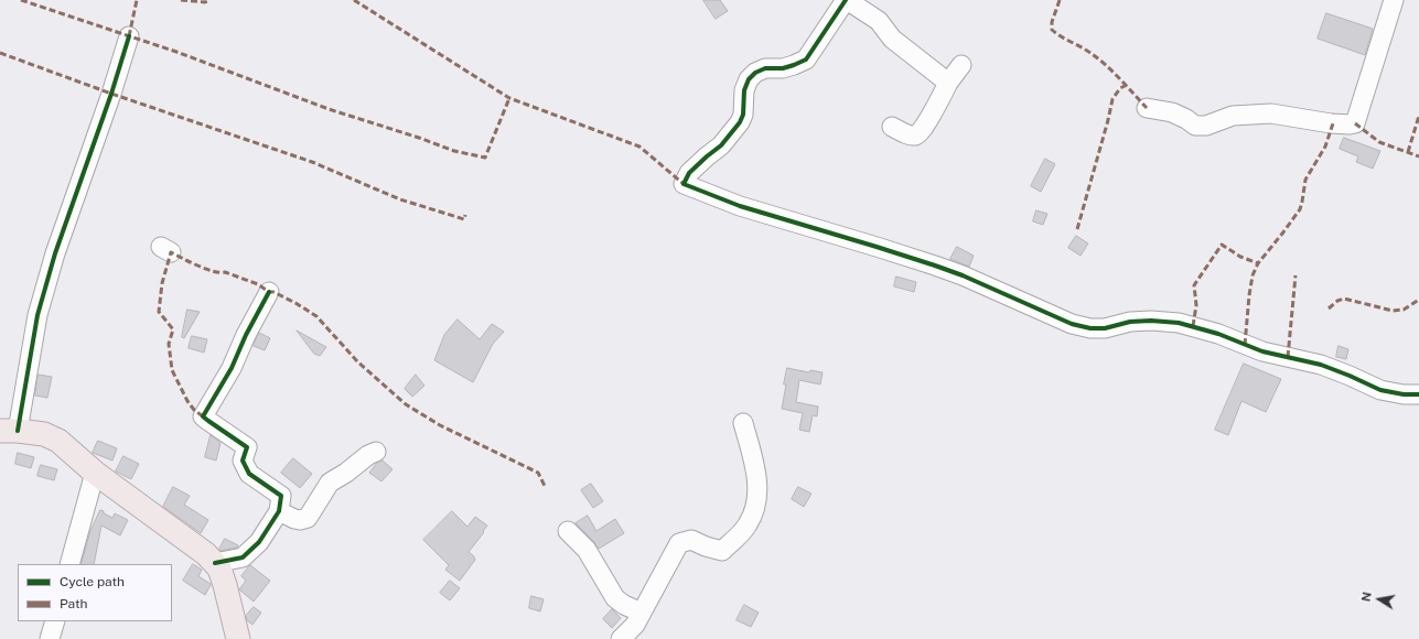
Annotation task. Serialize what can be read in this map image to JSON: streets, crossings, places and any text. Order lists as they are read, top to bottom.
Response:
{
  "legend": ["Cycle path", "Path"],
  "north": "left"
}
